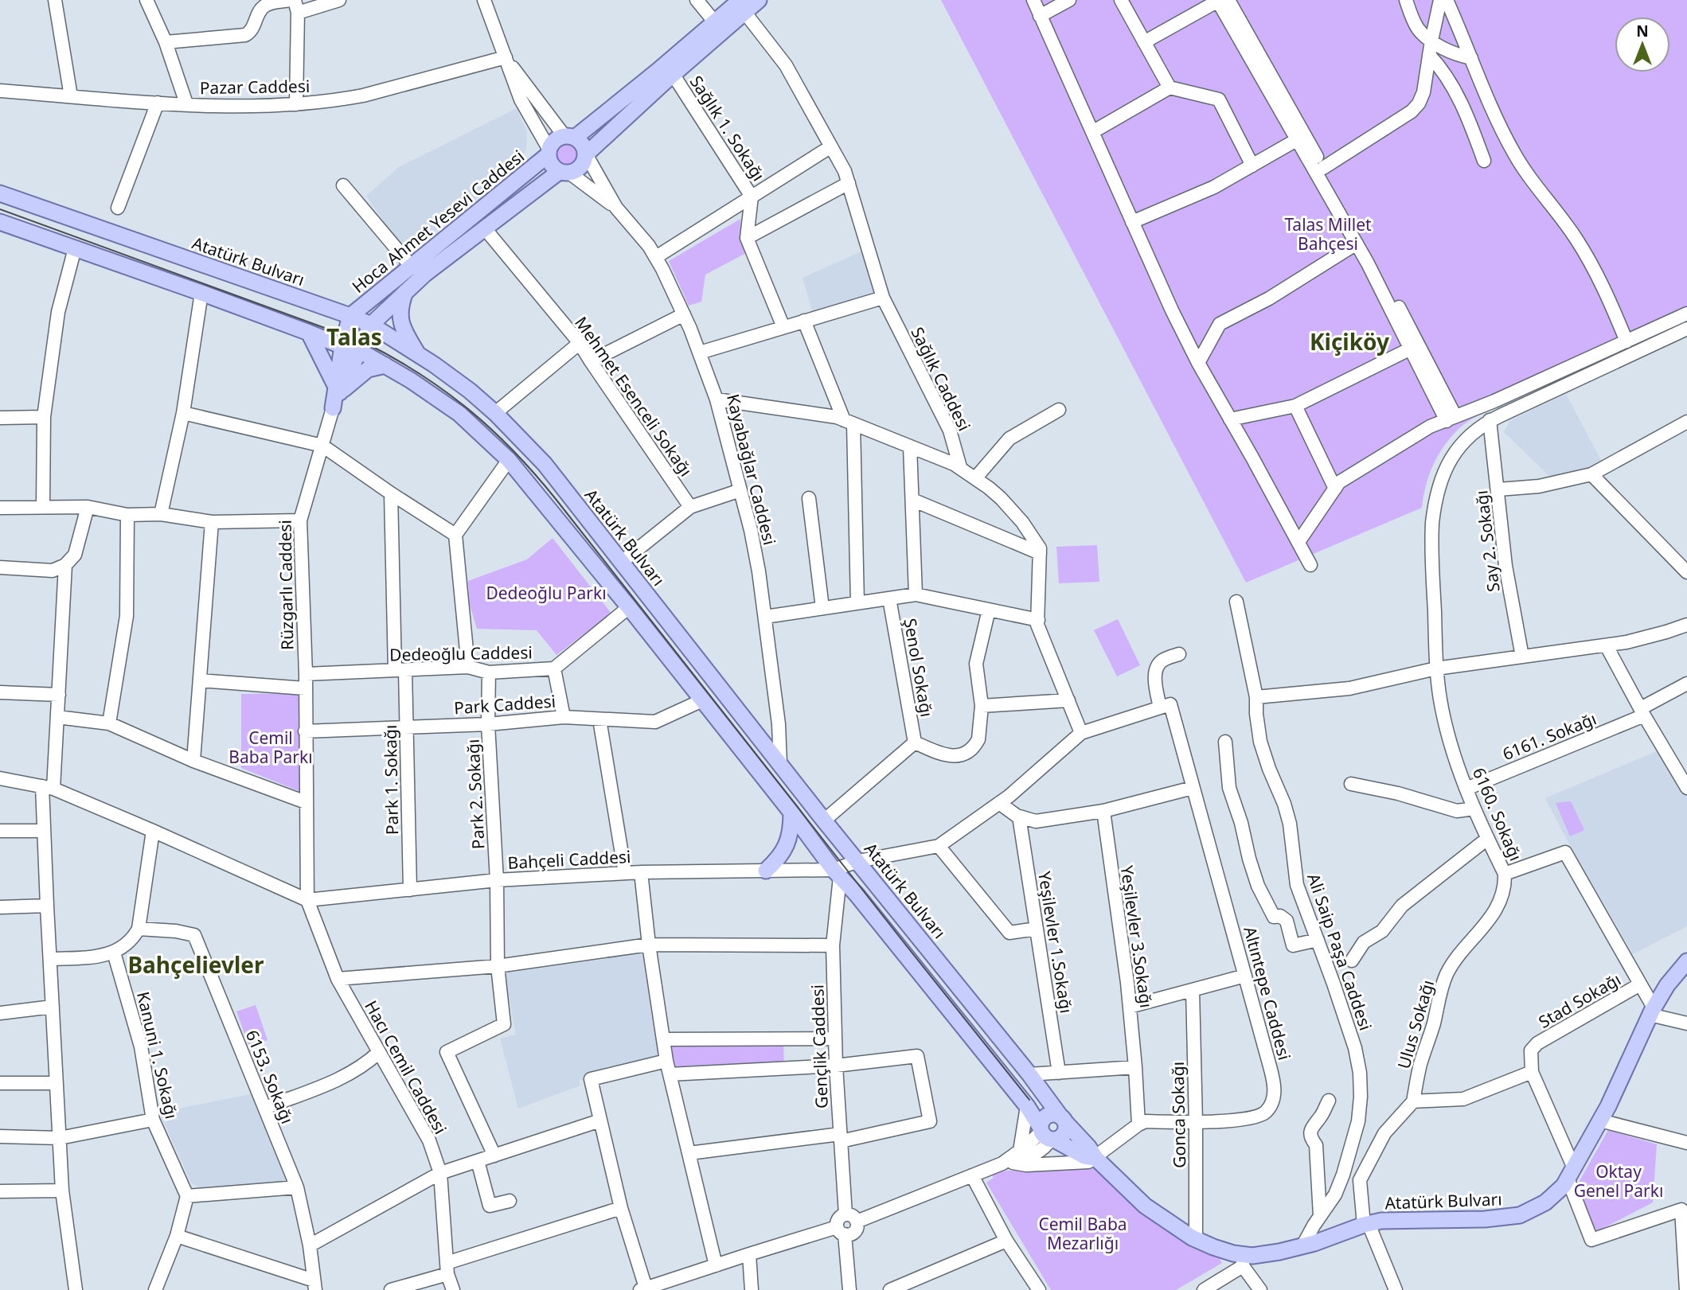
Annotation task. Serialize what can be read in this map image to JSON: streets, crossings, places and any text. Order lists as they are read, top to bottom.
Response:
{
  "streets": {
    "main road": ["Hoca Ahmet Yesevi Caddesi", "Atatürk Bulvarı", "Rüzgarlı Caddesi"],
    "street": [
      "Pazar Caddesi",
      "Sağlık 1. Sokağı",
      "Sağlık Caddesi",
      "Mehmet Esenceli Sokağı",
      "Kayabağlar Caddesi",
      "Say 2. Sokağı",
      "Dedeoğlu Caddesi",
      "Şenol Sokağı",
      "Park Caddesi",
      "6161. Sokağı",
      "Park 1. Sokağı",
      "Park 2. Sokağı",
      "6160. Sokağı",
      "Bahçeli Caddesi",
      "Yeşilevler 3.Sokağı",
      "Yeşilevler 1.Sokağı",
      "Ali Saip Paşa Caddesi",
      "Altıntepe Caddesi",
      "Stad Sokağı",
      "Ulus Sokağı",
      "Gençlik Caddesi",
      "Kanuni 1. Sokağı",
      "Hacı Cemil Caddesi",
      "6153. Sokağı",
      "Gonca Sokağı"
    ]
  },
  "crossings": [
    ["Hoca Ahmet Yesevi Caddesi", "Atatürk Bulvarı"],
    ["Hoca Ahmet Yesevi Caddesi", "Mehmet Esenceli Sokağı"],
    ["Hoca Ahmet Yesevi Caddesi", "Kayabağlar Caddesi"],
    ["Hoca Ahmet Yesevi Caddesi", "Rüzgarlı Caddesi"],
    ["Atatürk Bulvarı", "Kayabağlar Caddesi"],
    ["Atatürk Bulvarı", "Rüzgarlı Caddesi"],
    ["Atatürk Bulvarı", "Dedeoğlu Caddesi"],
    ["Atatürk Bulvarı", "Park Caddesi"],
    ["Atatürk Bulvarı", "6160. Sokağı"],
    ["Atatürk Bulvarı", "Bahçeli Caddesi"],
    ["Atatürk Bulvarı", "Ali Saip Paşa Caddesi"],
    ["Atatürk Bulvarı", "Gençlik Caddesi"],
    ["Atatürk Bulvarı", "Gonca Sokağı"],
    ["Say 2. Sokağı", "6160. Sokağı"],
    ["Rüzgarlı Caddesi", "Dedeoğlu Caddesi"],
    ["Rüzgarlı Caddesi", "Park Caddesi"],
    ["Rüzgarlı Caddesi", "Bahçeli Caddesi"],
    ["Rüzgarlı Caddesi", "Hacı Cemil Caddesi"],
    ["Dedeoğlu Caddesi", "Park 1. Sokağı"],
    ["Dedeoğlu Caddesi", "Park 2. Sokağı"],
    ["Park Caddesi", "Park 1. Sokağı"],
    ["Park Caddesi", "Park 2. Sokağı"],
    ["6161. Sokağı", "6160. Sokağı"],
    ["Park 1. Sokağı", "Bahçeli Caddesi"],
    ["Park 2. Sokağı", "Bahçeli Caddesi"],
    ["6160. Sokağı", "Stad Sokağı"],
    ["6160. Sokağı", "Ulus Sokağı"],
    ["Bahçeli Caddesi", "Gençlik Caddesi"],
    ["Bahçeli Caddesi", "Hacı Cemil Caddesi"],
    ["Yeşilevler 3.Sokağı", "Altıntepe Caddesi"],
    ["Altıntepe Caddesi", "Gonca Sokağı"]
  ],
  "districts": ["Talas", "Kiçiköy", "Bahçelievler"],
  "parks": [
    "Talas Millet Bahçesi",
    "Dedeoğlu Parkı",
    "Cemil Baba Parkı",
    "Oktay Genel Parkı",
    "Cemil Baba Mezarlığı"
  ],
  "north": "top"
}
